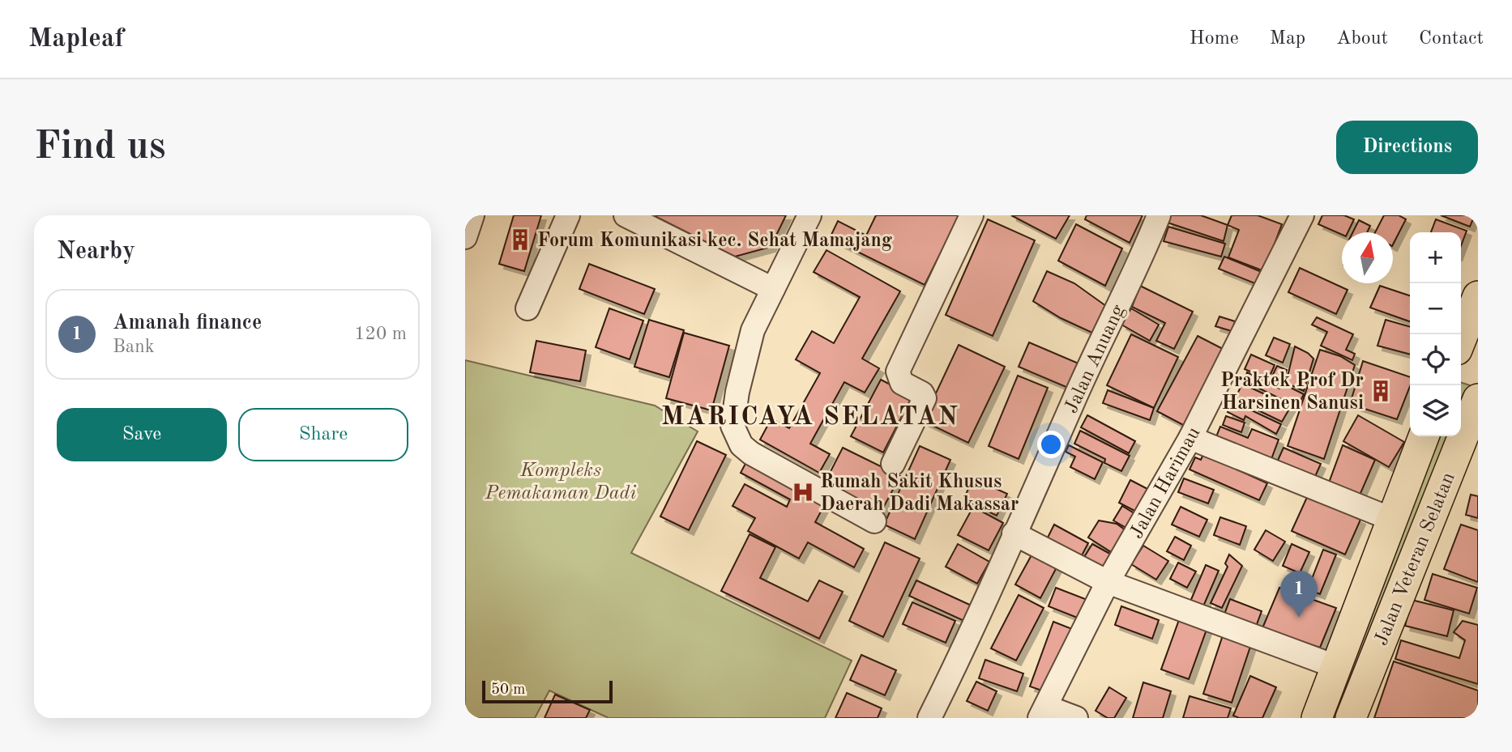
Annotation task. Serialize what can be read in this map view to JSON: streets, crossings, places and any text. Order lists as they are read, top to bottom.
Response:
{
  "streets": {
    "main road": ["Jalan Veteran Selatan"],
    "street": ["Jalan Anuang", "Jalan Harimau"]
  },
  "districts": ["MARICAYA SELATAN"],
  "parks": ["Kompleks Pemakaman Dadi"],
  "places": {
    "building": ["Forum Komunikasi kec. Sehat Mamajang", "Praktek Prof Dr Harsinen Sanusi"],
    "hospital": ["Rumah Sakit Khusus Daerah Dadi Makassar"]
  },
  "scale_bar": "50 m",
  "north": "top",
  "page": {
    "header": "Mapleaf",
    "nav": [
      "Home",
      "Map",
      "About",
      "Contact"
    ],
    "buttons": [
      "Directions",
      ["Save", "Share"]
    ],
    "title": "Find us",
    "heading": "Nearby",
    "map_buttons": ["+", "−"],
    "list": [
      {
        "mark": "1",
        "name": "Amanah finance",
        "note": "Bank",
        "value": "120 m"
      }
    ],
    "pins": "1",
    "scale": "50 m"
  }
}
